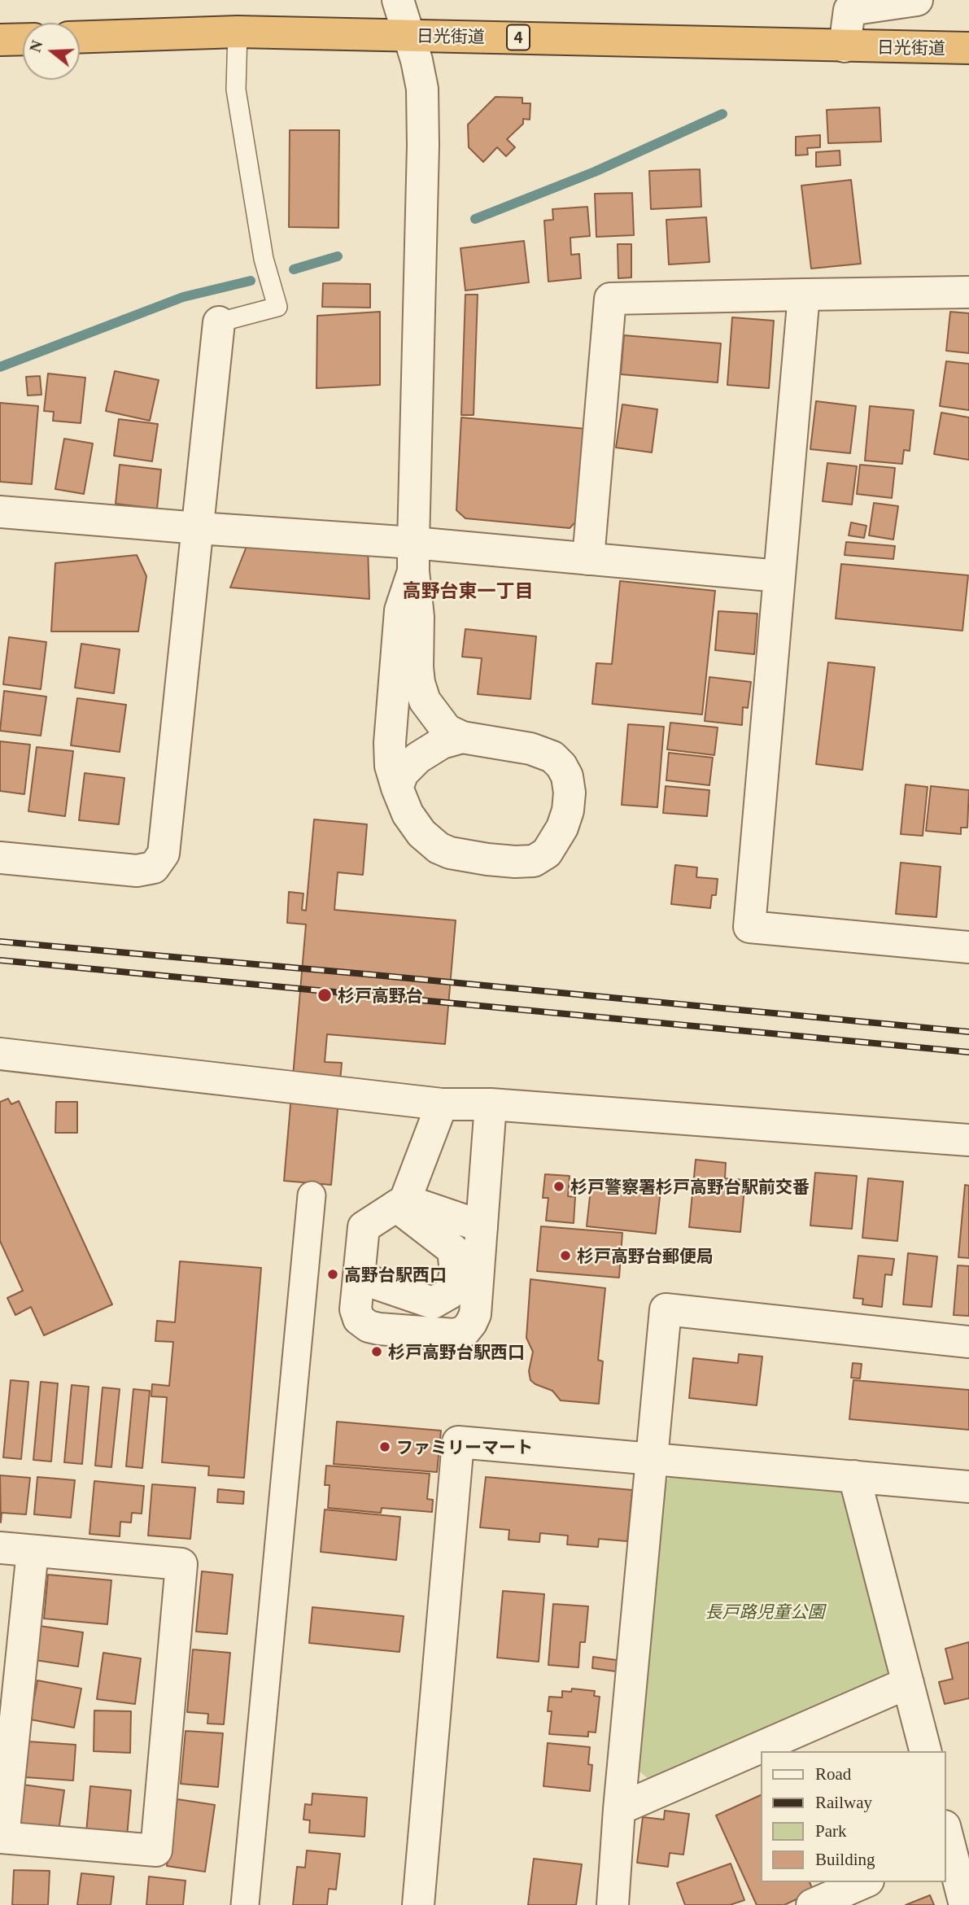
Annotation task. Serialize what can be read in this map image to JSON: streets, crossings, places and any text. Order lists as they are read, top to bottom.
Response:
{
  "streets": {
    "highway": ["日光街道", "4"]
  },
  "districts": ["高野台東一丁目"],
  "parks": ["長戸路児童公園"],
  "places": [
    "杉戸高野台",
    "杉戸警察署杉戸高野台駅前交番",
    "杉戸高野台郵便局",
    "高野台駅西口",
    "杉戸高野台駅西口",
    "ファミリーマート"
  ],
  "legend": [
    "Road",
    "Railway",
    "Park",
    "Building"
  ],
  "north": "left"
}
